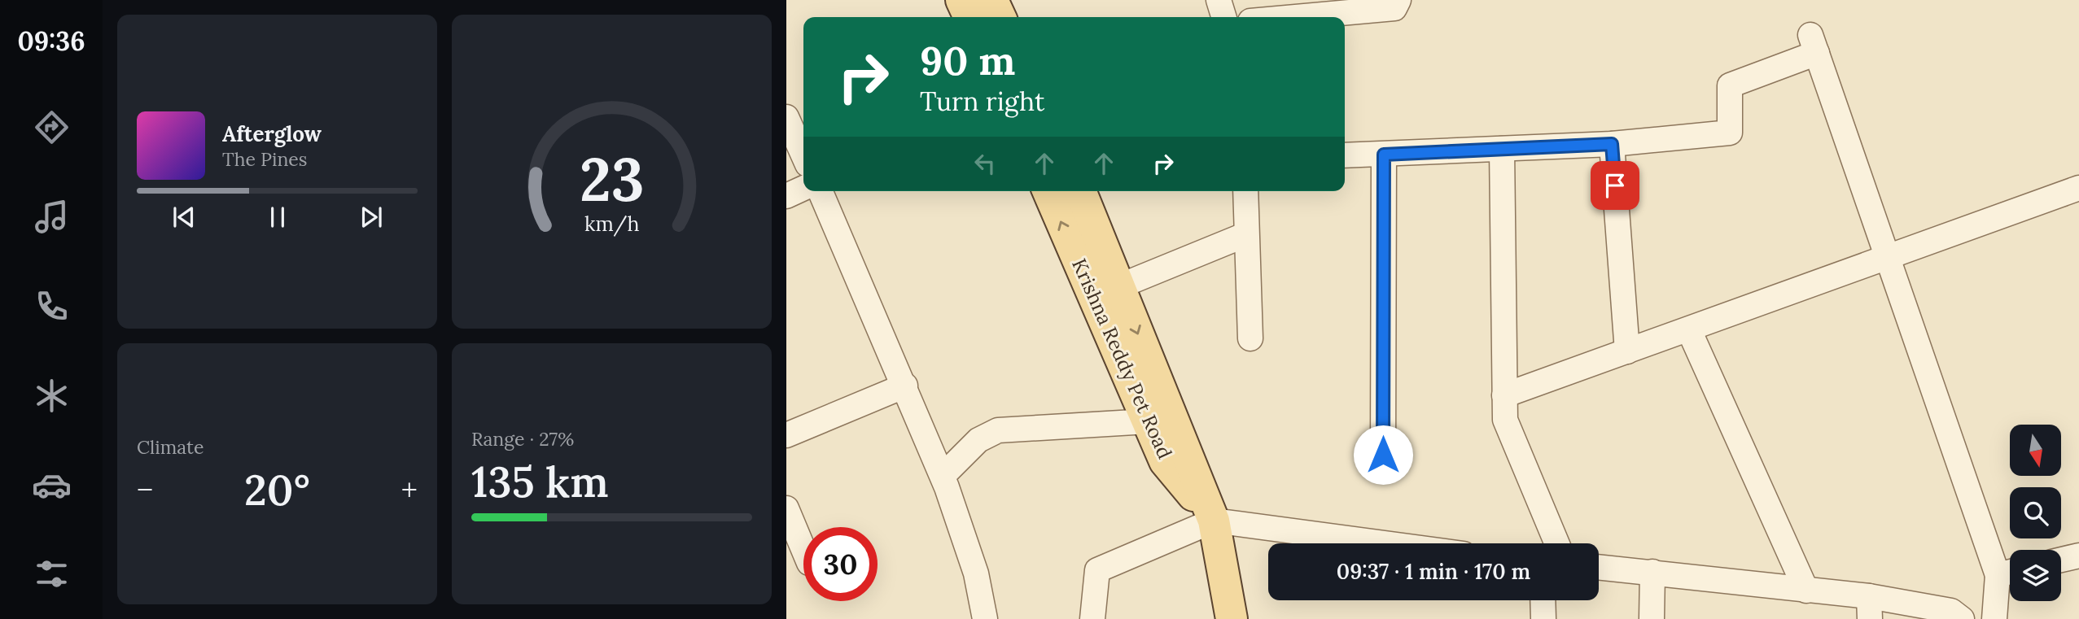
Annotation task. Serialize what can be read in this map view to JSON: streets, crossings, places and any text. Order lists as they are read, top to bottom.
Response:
{
  "streets": {
    "main road": ["Krishna Reddy Pet Road"]
  },
  "north": "bottom",
  "page": {
    "tabs": "09:36",
    "turn": ["90 m", "Turn right"],
    "song": ["Afterglow", "The Pines"],
    "tile": [
      "Climate",
      ["Range · 27%", "135 km"]
    ],
    "heat": ["−", "20°", "+"],
    "limit": "30",
    "trip": "09:37 · 1 min · 170 m",
    "gauge": ["23", "km/h"]
  }
}
